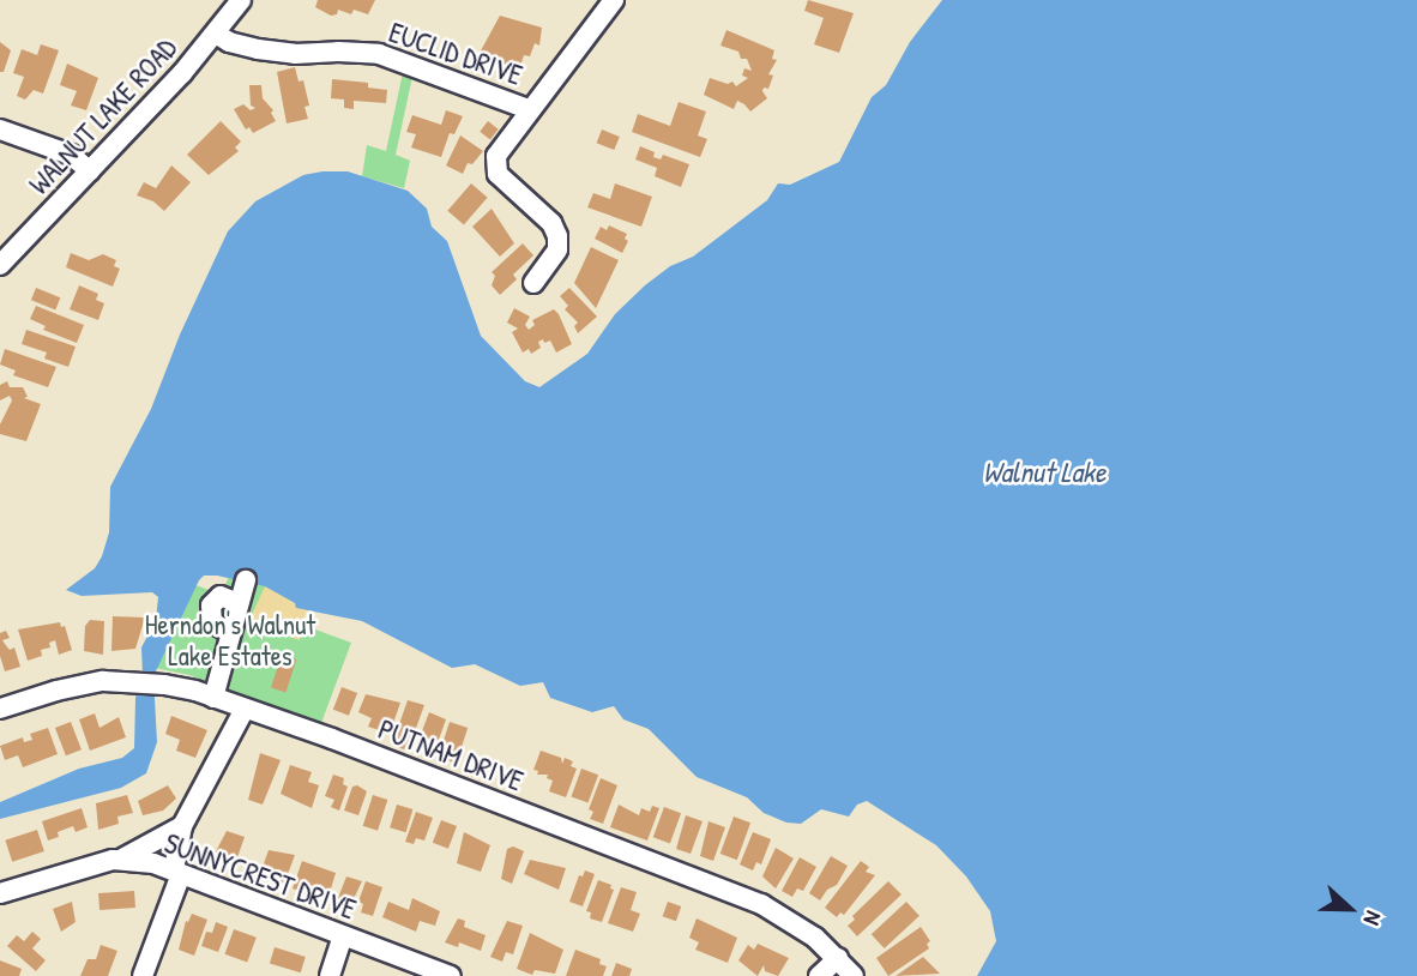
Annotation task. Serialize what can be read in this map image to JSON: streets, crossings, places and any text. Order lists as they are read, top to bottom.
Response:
{
  "streets": {
    "street": [
      "EUCLID DRIVE",
      "WALNUT LAKE ROAD",
      "PUTNAM DRIVE",
      "SUNNYCREST DRIVE"
    ]
  },
  "crossings": [
    ["EUCLID DRIVE", "WALNUT LAKE ROAD"]
  ],
  "water": ["Walnut Lake"],
  "parks": ["Herndon's Walnut Lake Estates"],
  "north": "right"
}
